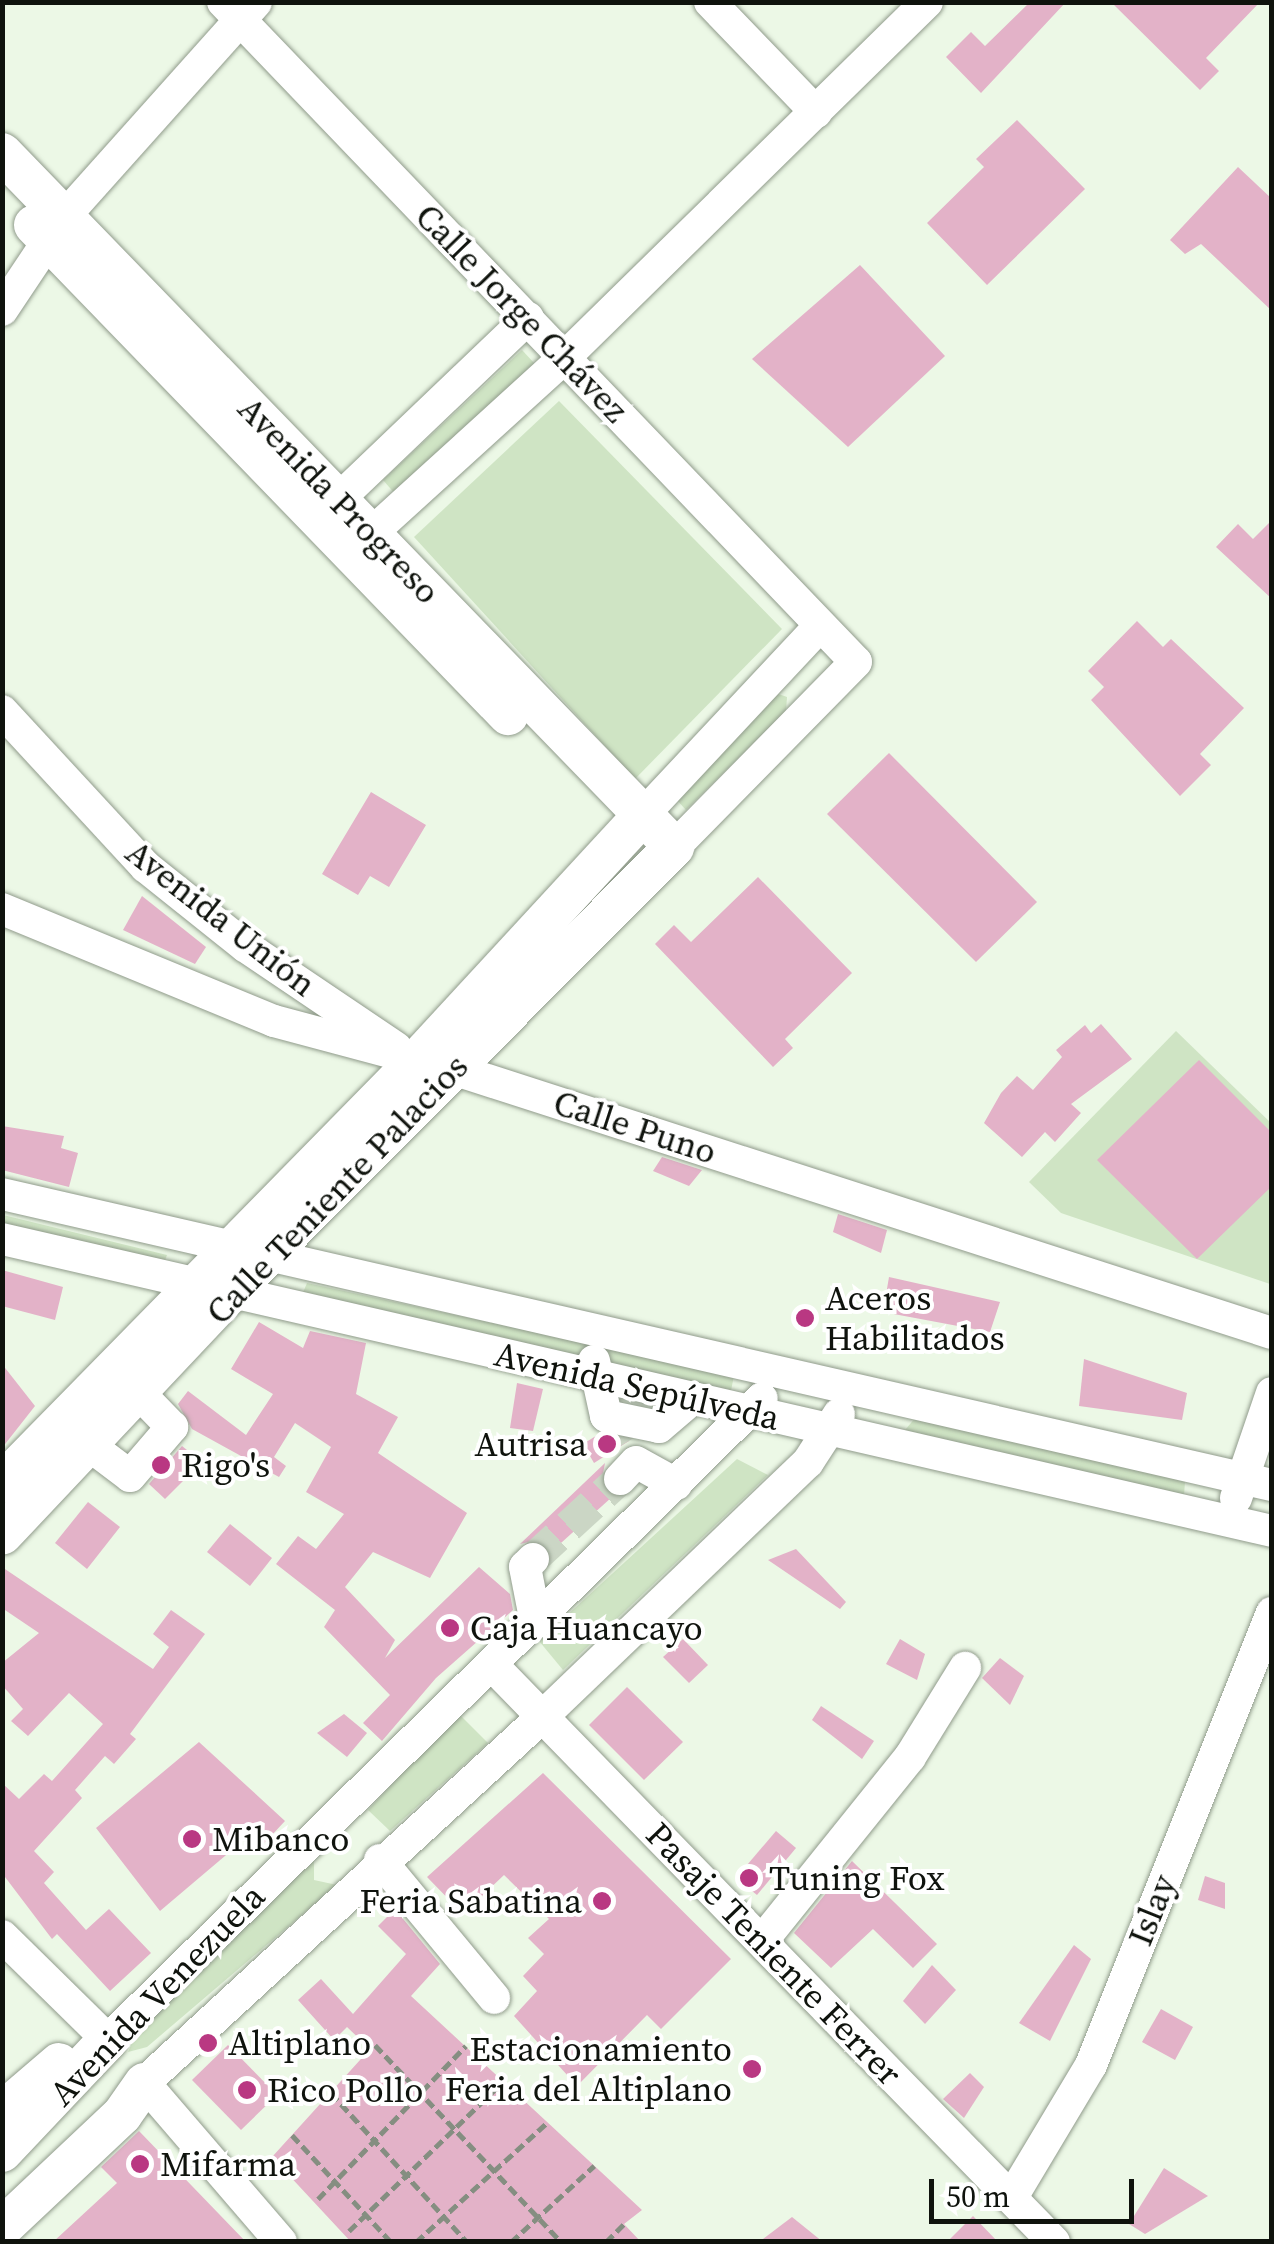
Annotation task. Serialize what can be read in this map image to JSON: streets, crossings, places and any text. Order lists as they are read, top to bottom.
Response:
{
  "streets": {
    "main road": ["Avenida Progreso", "Calle Teniente Palacios", "Avenida Venezuela"],
    "street": [
      "Calle Jorge Chávez",
      "Avenida Unión",
      "Calle Puno",
      "Avenida Sepúlveda",
      "Islay",
      "Pasaje Teniente Ferrer"
    ]
  },
  "crossings": [
    ["Calle Jorge Chávez", "Avenida Progreso"],
    ["Calle Jorge Chávez", "Calle Teniente Palacios"],
    ["Avenida Progreso", "Calle Teniente Palacios"],
    ["Avenida Unión", "Calle Puno"],
    ["Avenida Unión", "Calle Teniente Palacios"],
    ["Calle Puno", "Calle Teniente Palacios"],
    ["Calle Teniente Palacios", "Avenida Sepúlveda"],
    ["Avenida Sepúlveda", "Avenida Venezuela"],
    ["Islay", "Pasaje Teniente Ferrer"],
    ["Pasaje Teniente Ferrer", "Avenida Venezuela"]
  ],
  "places": [
    "Aceros Habilitados",
    "Autrisa",
    "Rigo's",
    "Caja Huancayo",
    "Mibanco",
    "Tuning Fox",
    "Feria Sabatina",
    "Altiplano",
    "Estacionamiento Feria del Altiplano",
    "Rico Pollo",
    "Mifarma"
  ],
  "scale_bar": "50 m"
}
